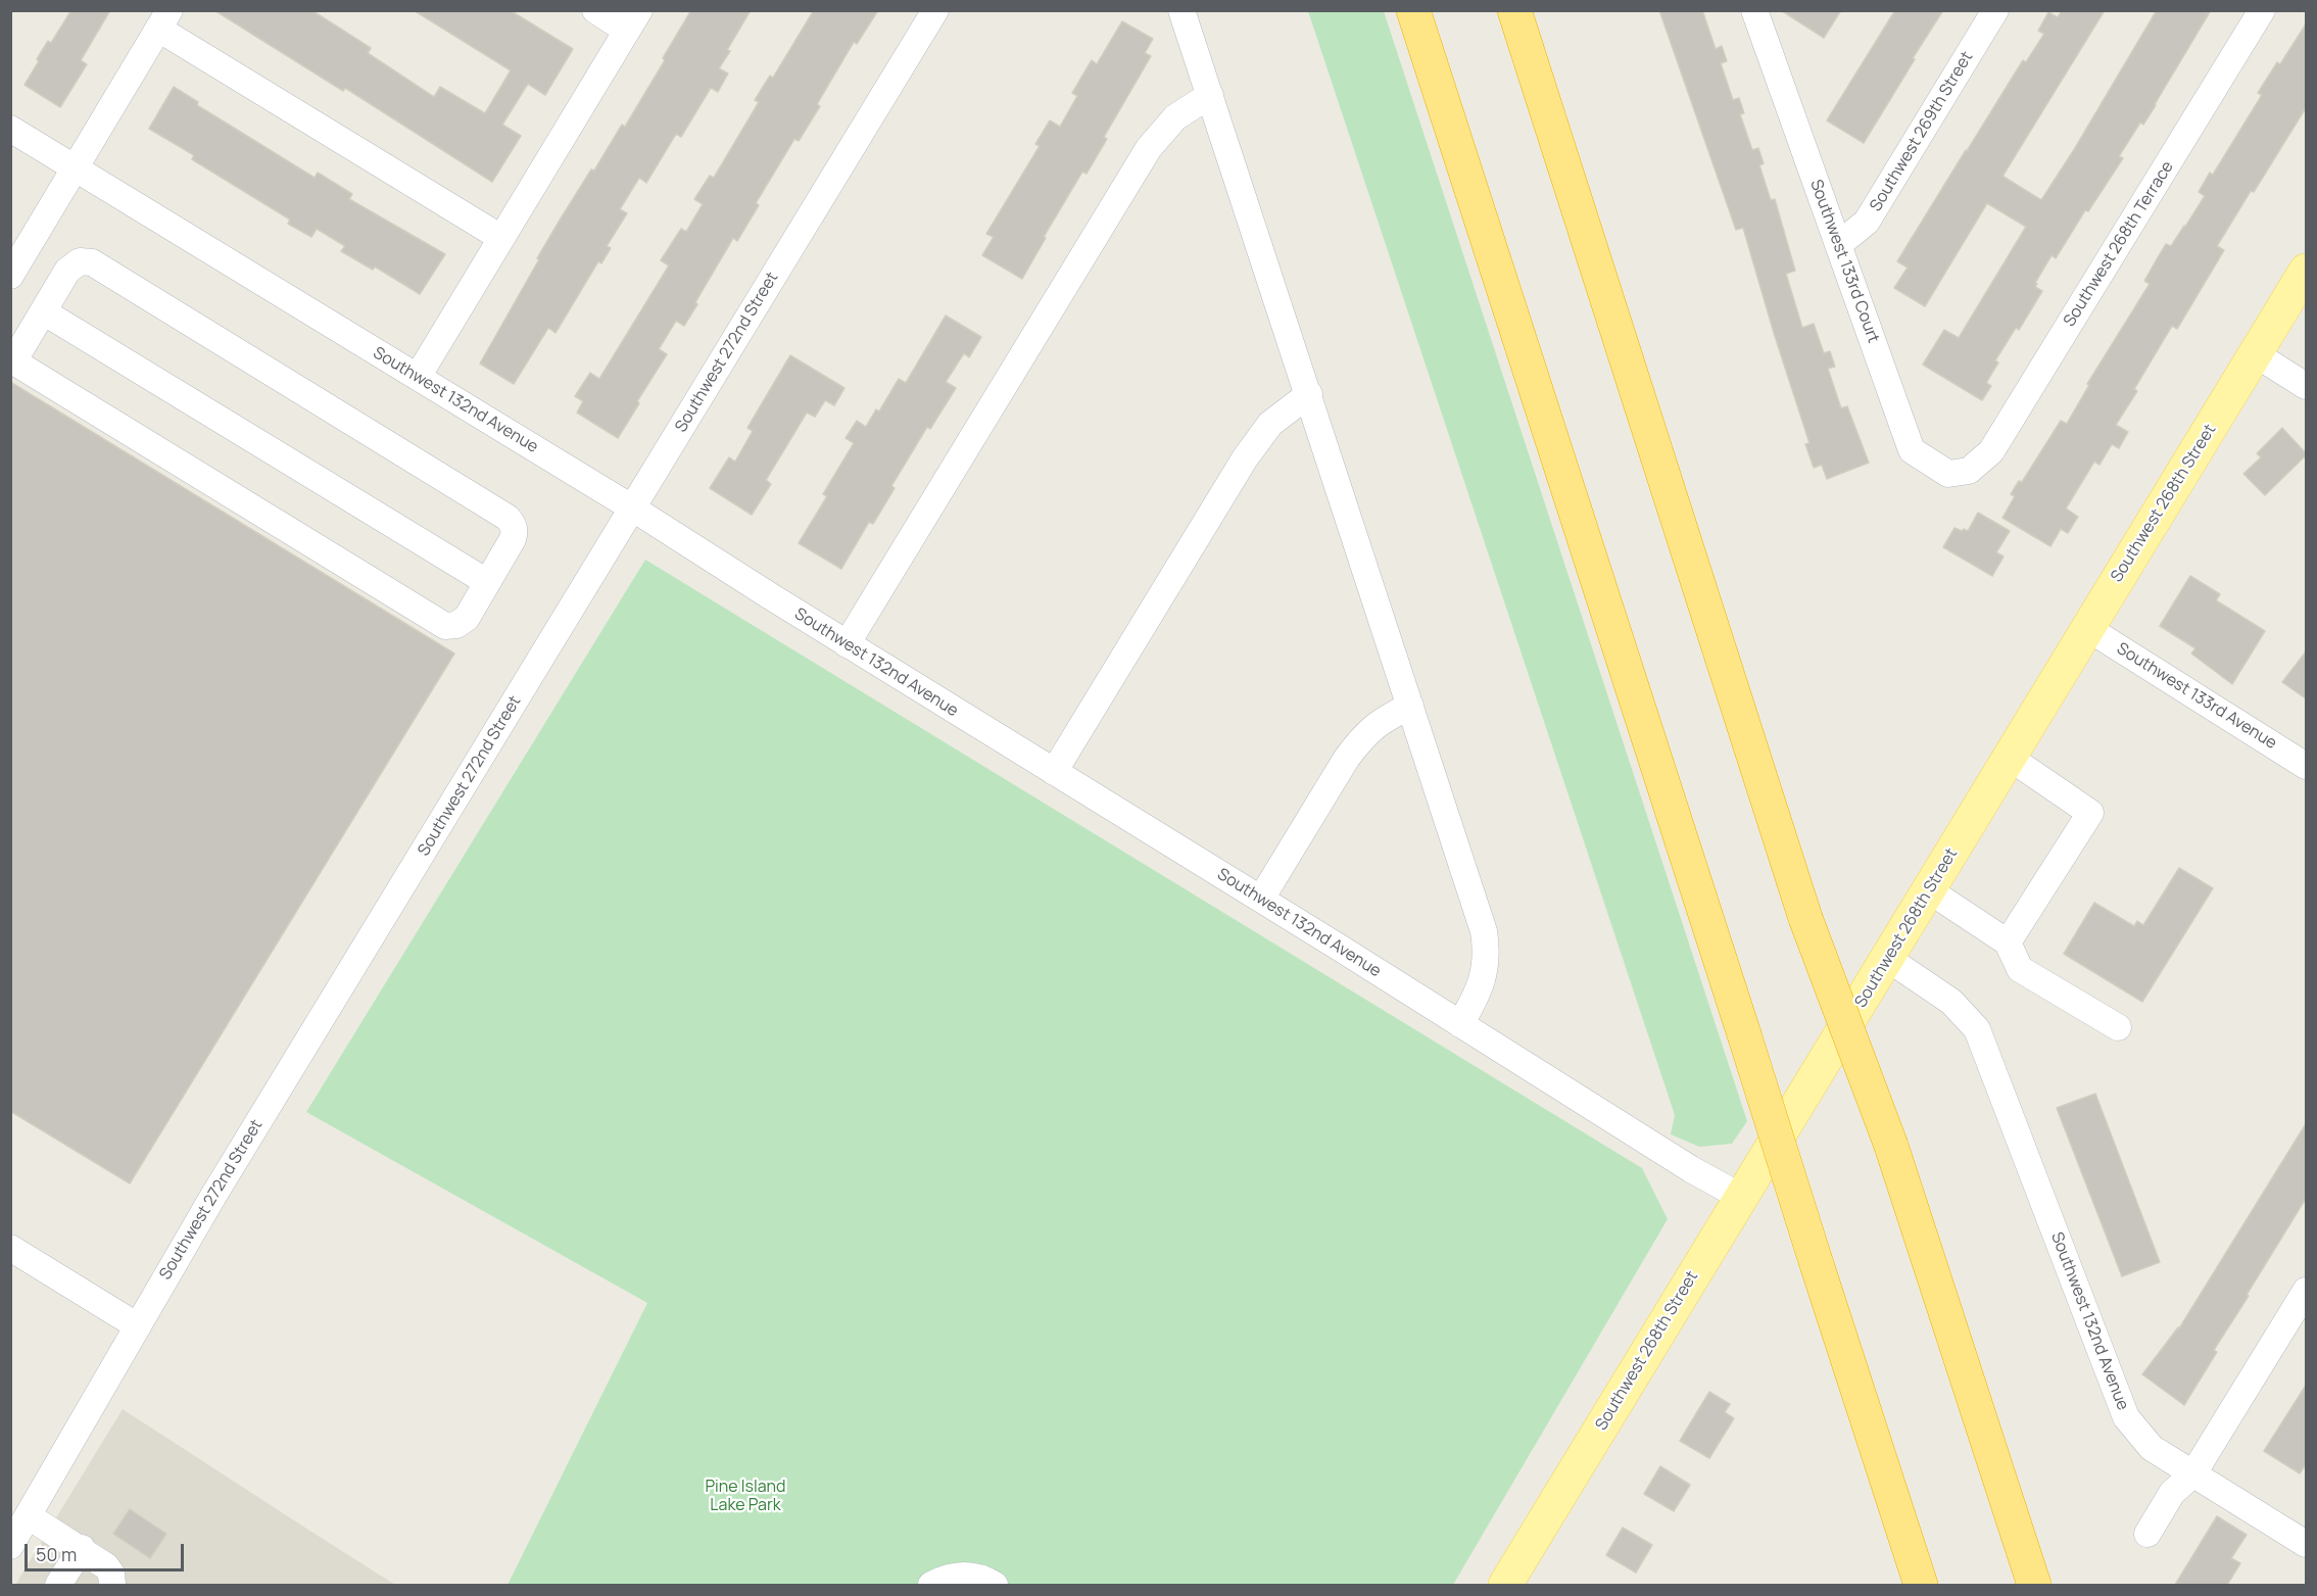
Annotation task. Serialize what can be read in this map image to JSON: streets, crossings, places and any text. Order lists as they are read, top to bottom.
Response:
{
  "streets": {
    "main road": ["Southwest 268th Street"],
    "street": [
      "Southwest 269th Street",
      "Southwest 268th Terrace",
      "Southwest 133rd Court",
      "Southwest 272nd Street",
      "Southwest 132nd Avenue",
      "Southwest 133rd Avenue"
    ]
  },
  "crossings": [
    ["Southwest 269th Street", "Southwest 133rd Court"],
    ["Southwest 268th Terrace", "Southwest 133rd Court"],
    ["Southwest 272nd Street", "Southwest 132nd Avenue"],
    ["Southwest 132nd Avenue", "Southwest 268th Street"],
    ["Southwest 268th Street", "Southwest 133rd Avenue"]
  ],
  "parks": ["Pine Island Lake Park"],
  "scale_bar": "50 m"
}
